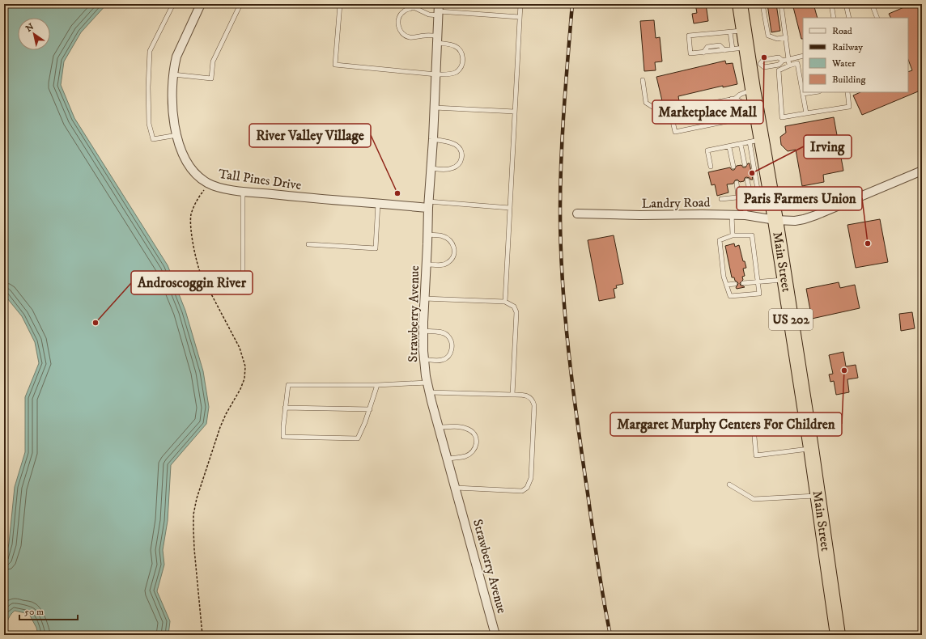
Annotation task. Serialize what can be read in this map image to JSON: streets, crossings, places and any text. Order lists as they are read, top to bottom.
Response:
{
  "streets": {
    "highway": ["Main Street", "US 202"],
    "street": ["Tall Pines Drive", "Landry Road", "Strawberry Avenue"]
  },
  "crossings": [
    ["Tall Pines Drive", "Strawberry Avenue"],
    ["Landry Road", "Main Street"]
  ],
  "places": [
    "Marketplace Mall",
    "Irving",
    "River Valley Village",
    "Paris Farmers Union",
    "Androscoggin River",
    "Margaret Murphy Centers For Children"
  ],
  "legend": [
    "Road",
    "Railway",
    "Water",
    "Building"
  ],
  "scale_bar": "50 m",
  "north": "top left"
}
